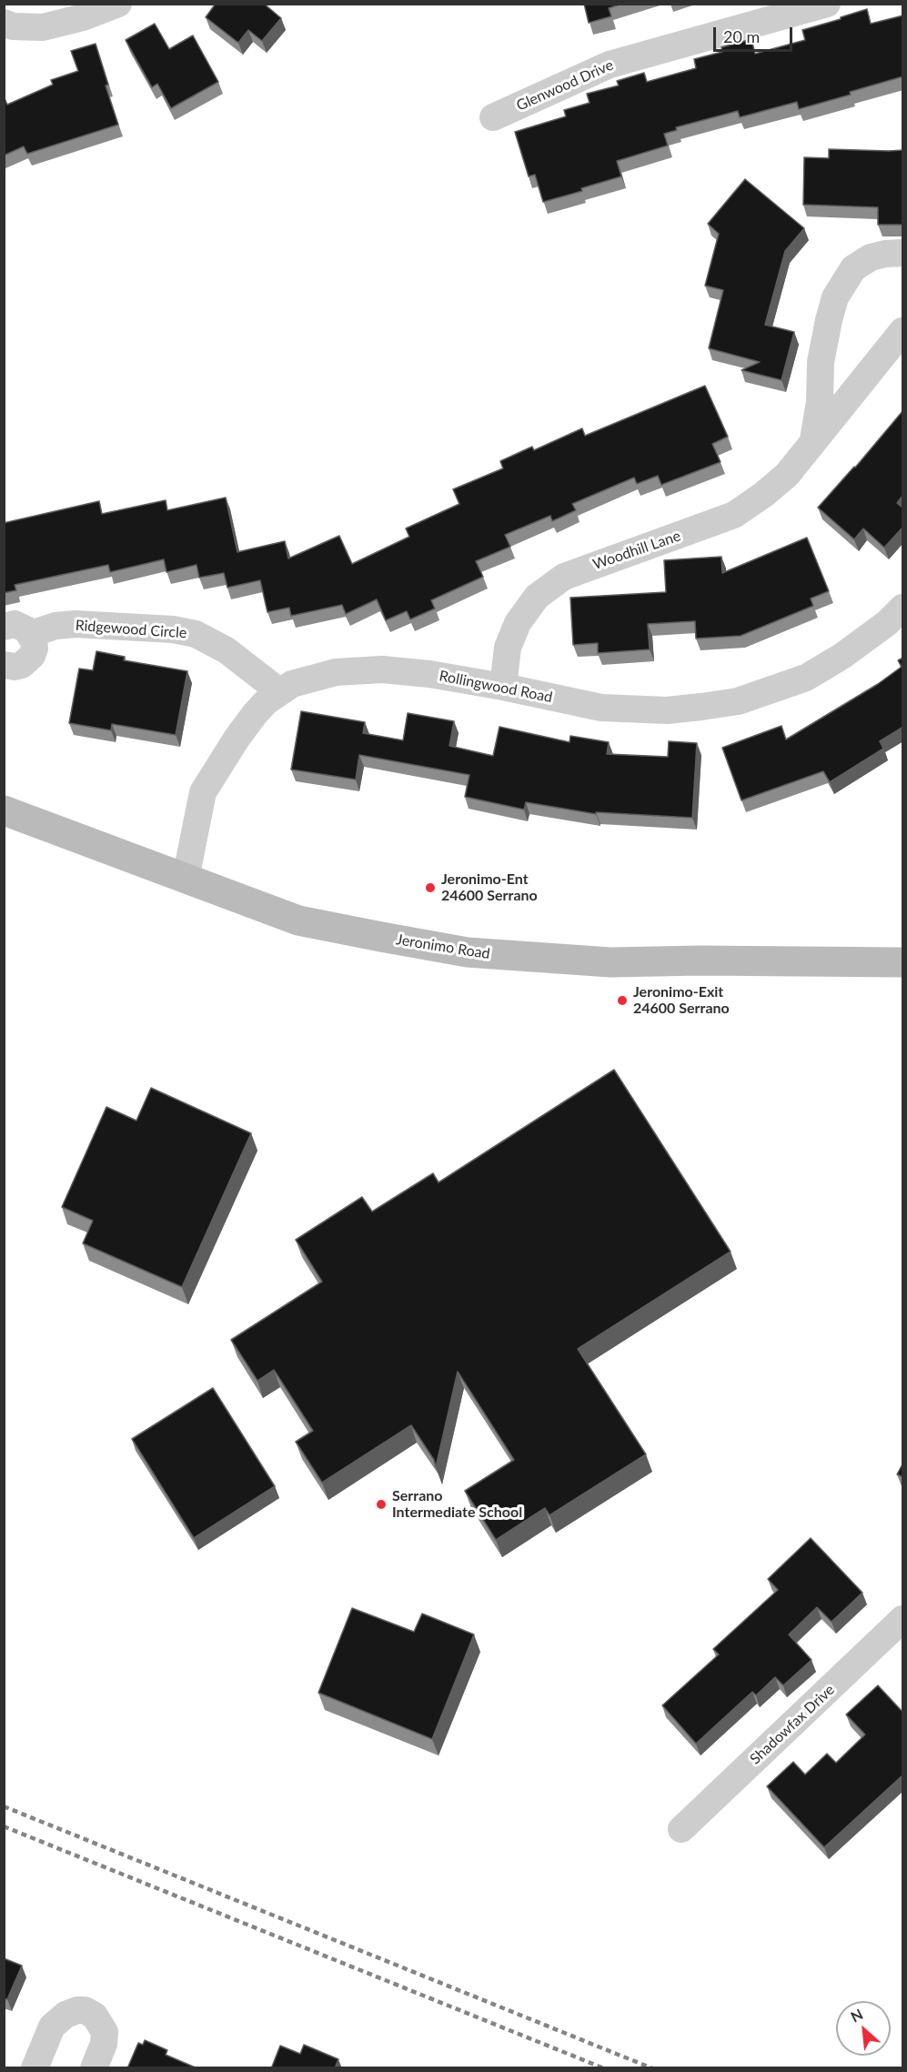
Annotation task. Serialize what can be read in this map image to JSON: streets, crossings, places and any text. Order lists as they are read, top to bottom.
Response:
{
  "streets": {
    "main road": ["Jeronimo Road"],
    "street": [
      "Glenwood Drive",
      "Woodhill Lane",
      "Ridgewood Circle",
      "Rollingwood Road",
      "Shadowfax Drive"
    ]
  },
  "crossings": [
    ["Woodhill Lane", "Rollingwood Road"],
    ["Ridgewood Circle", "Rollingwood Road"],
    ["Rollingwood Road", "Jeronimo Road"]
  ],
  "places": ["Jeronimo-Ent 24600 Serrano", "Jeronimo-Exit 24600 Serrano", "Serrano Intermediate School"],
  "scale_bar": "20 m",
  "north": "top left"
}
